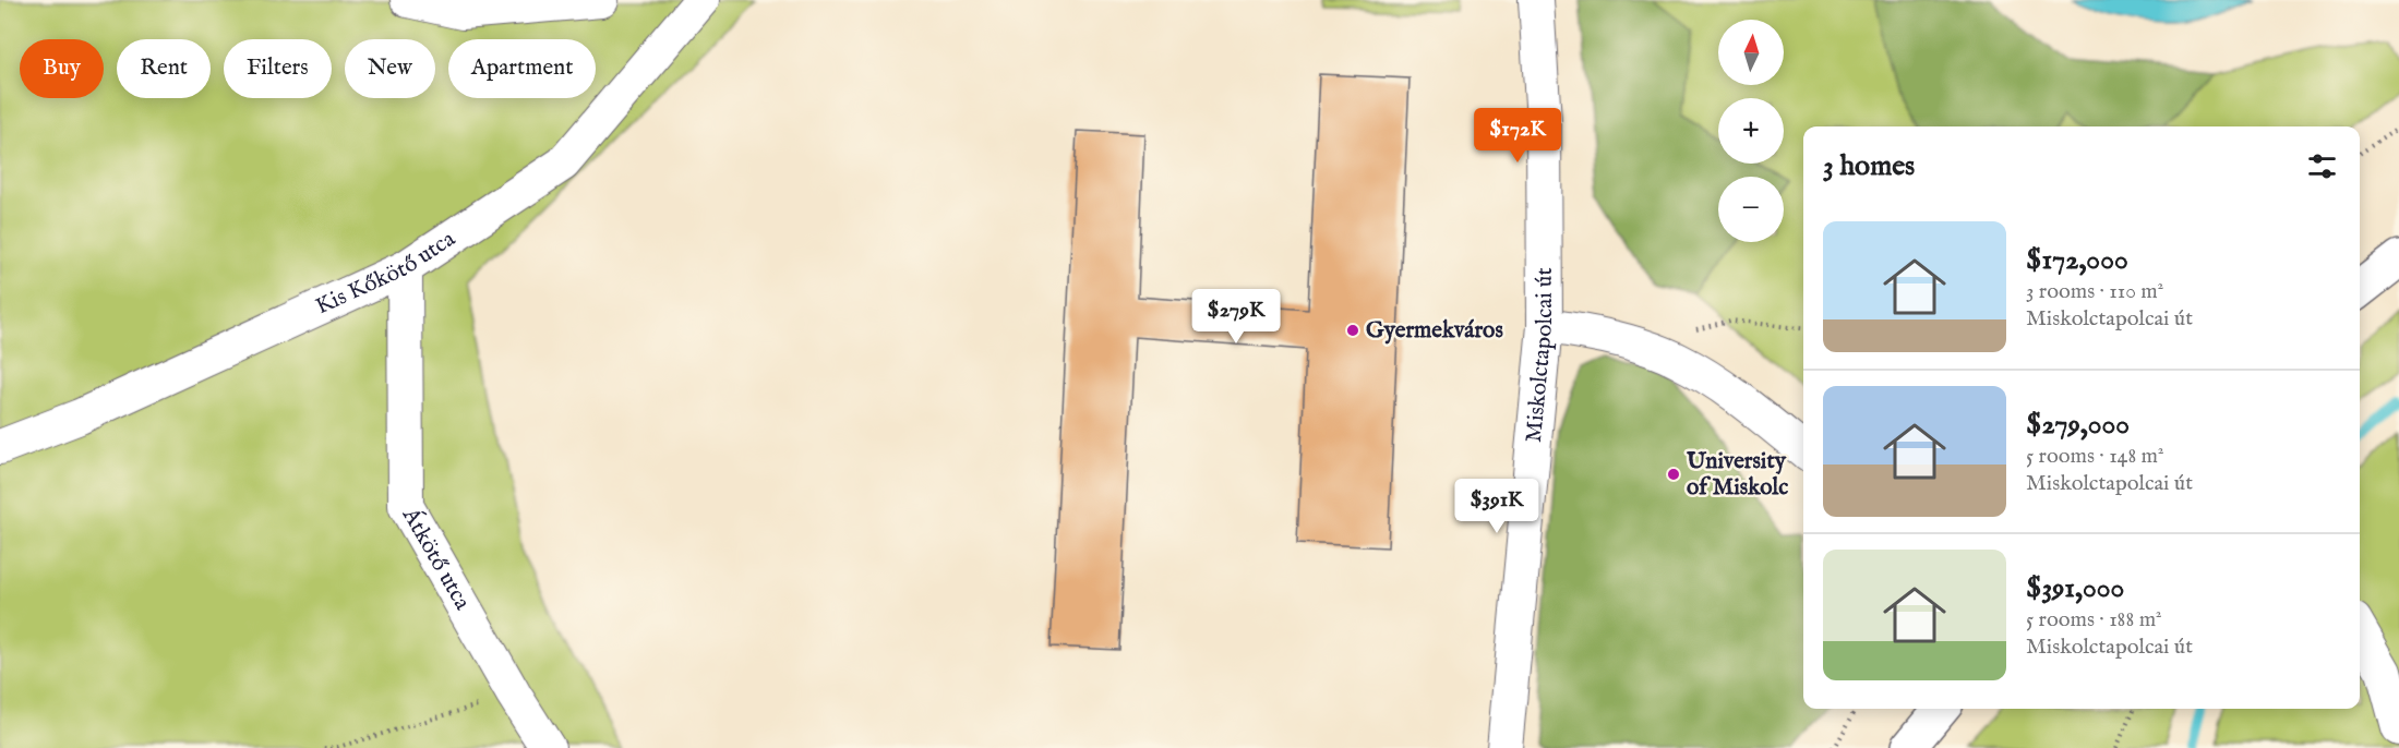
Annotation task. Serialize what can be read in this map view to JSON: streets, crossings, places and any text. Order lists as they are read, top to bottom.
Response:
{
  "streets": {
    "street": ["Kis Kőkötő utca", "Miskolctapolcai út", "Átkötő utca"]
  },
  "crossings": [
    ["Kis Kőkötő utca", "Átkötő utca"]
  ],
  "places": ["Gyermekváros", "University of Miskolc"],
  "north": "top",
  "page": {
    "map_buttons": ["+", "−"],
    "chip": [
      "Buy",
      "Rent",
      "Filters",
      "New",
      "Apartment"
    ],
    "price": ["$172K", "$279K", "$391K"],
    "heading": "3 homes",
    "list": [
      {
        "name": "$172,000",
        "note": "3 rooms · 110 m² · Miskolctapolcai út"
      },
      {
        "name": "$279,000",
        "note": "5 rooms · 148 m² · Miskolctapolcai út"
      },
      {
        "name": "$391,000",
        "note": "5 rooms · 188 m² · Miskolctapolcai út"
      }
    ]
  }
}
